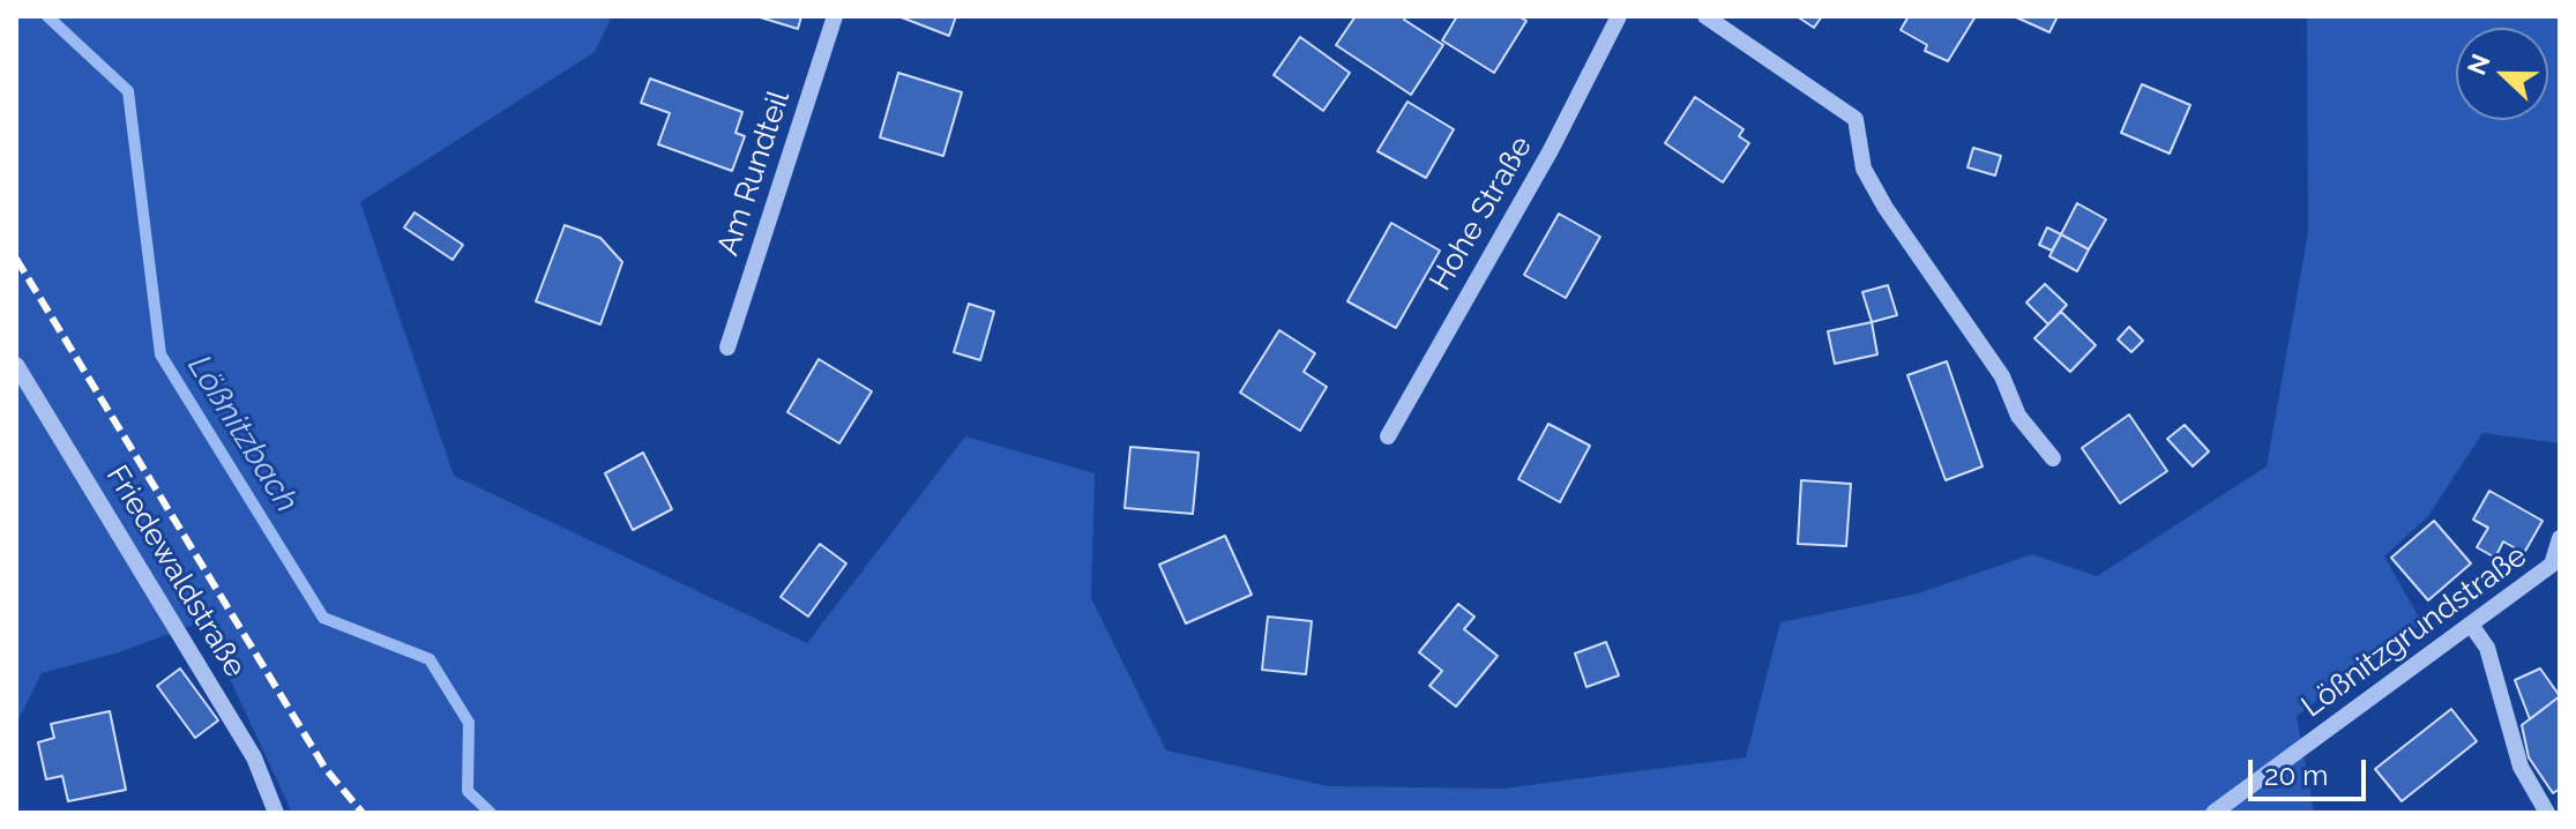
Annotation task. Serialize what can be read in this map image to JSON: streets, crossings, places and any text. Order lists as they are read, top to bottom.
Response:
{
  "streets": {
    "street": [
      "Am Rundteil",
      "Hohe Straße",
      "Friedewaldstraße",
      "Lößnitzgrundstraße"
    ]
  },
  "water": ["Lößnitzbach"],
  "scale_bar": "20 m",
  "north": "left"
}
